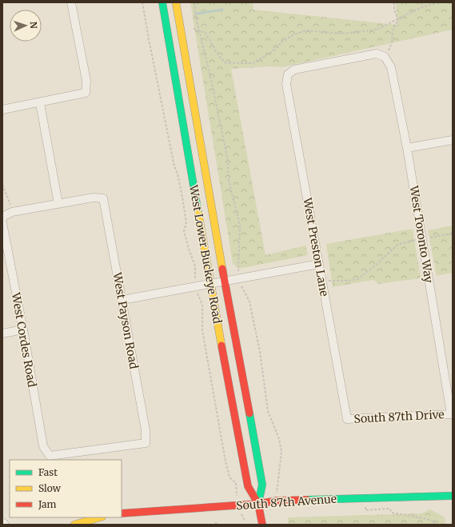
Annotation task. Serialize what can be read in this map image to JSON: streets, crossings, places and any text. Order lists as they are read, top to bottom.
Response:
{
  "streets": {
    "main road": ["West Lower Buckeye Road", "South 87th Avenue"],
    "street": [
      "West Toronto Way",
      "West Preston Lane",
      "West Payson Road",
      "West Cordes Road",
      "South 87th Drive"
    ]
  },
  "crossings": [
    ["West Toronto Way", "West Preston Lane"],
    ["West Toronto Way", "South 87th Drive"],
    ["West Preston Lane", "South 87th Drive"],
    ["West Lower Buckeye Road", "South 87th Avenue"],
    ["West Payson Road", "West Cordes Road"]
  ],
  "legend": ["Fast", "Slow", "Jam"],
  "north": "right"
}
